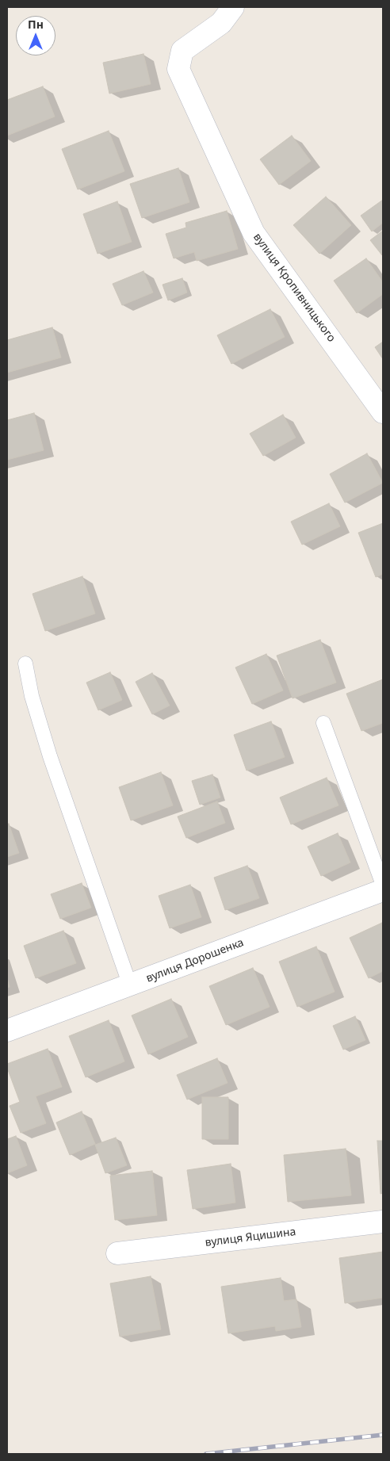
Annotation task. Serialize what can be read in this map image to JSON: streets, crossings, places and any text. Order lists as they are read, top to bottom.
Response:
{
  "streets": {
    "street": ["вулиця Кропивницького", "вулиця Дорошенка", "вулиця Яцишина"]
  },
  "north": "top"
}
